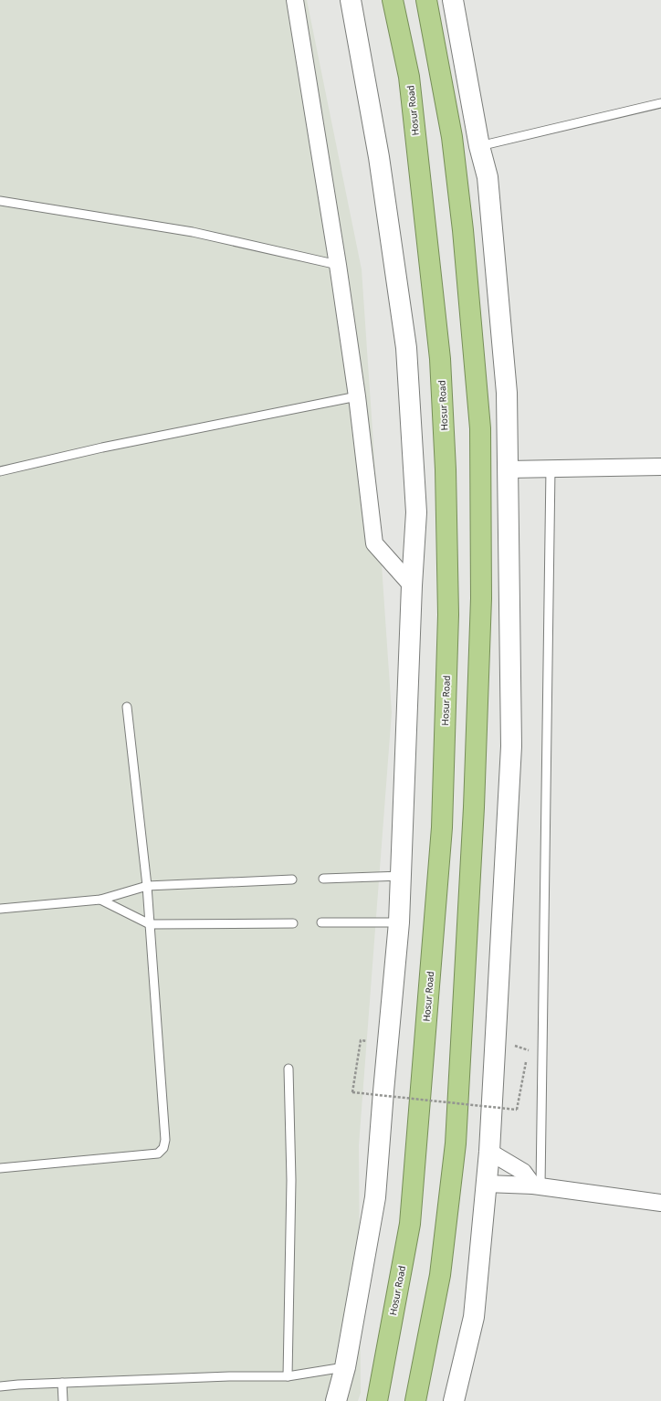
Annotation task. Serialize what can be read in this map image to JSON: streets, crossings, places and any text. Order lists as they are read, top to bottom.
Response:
{
  "streets": {
    "highway": ["Hosur Road"]
  }
}
